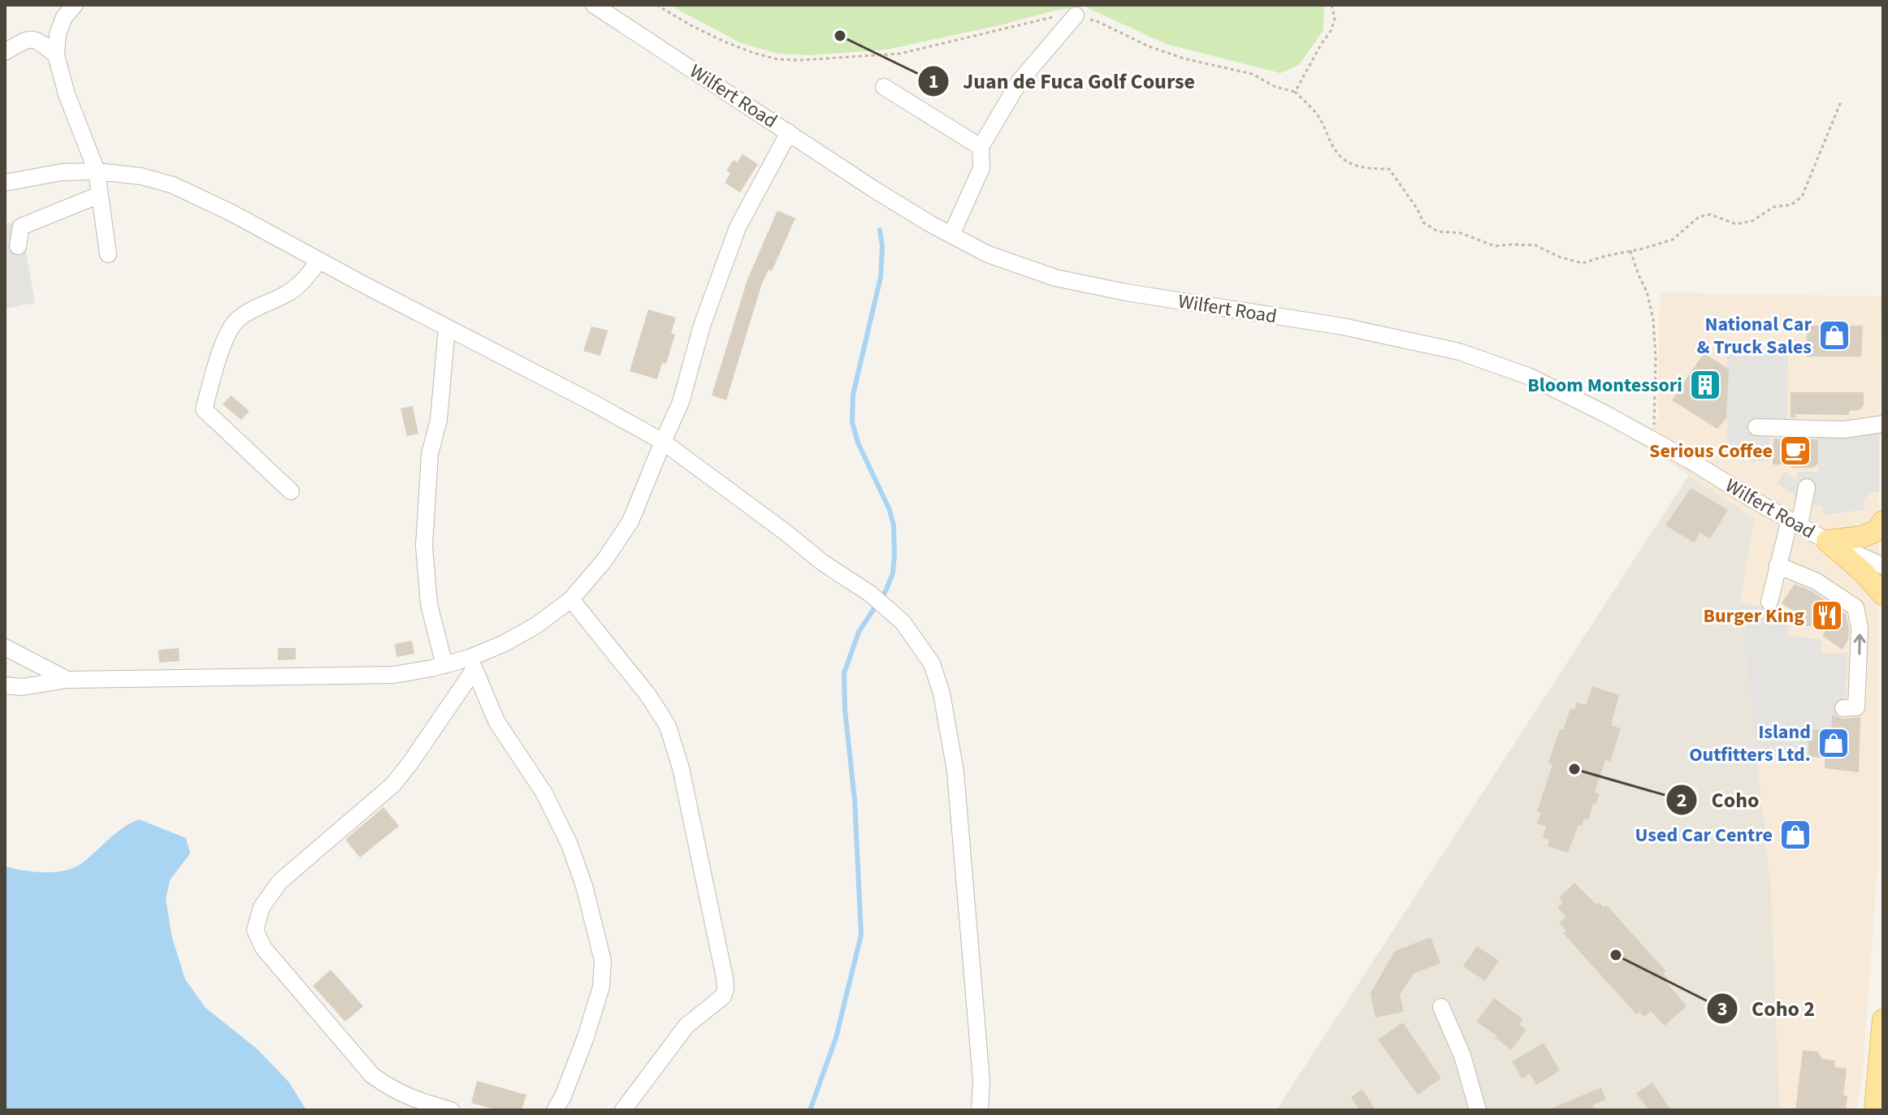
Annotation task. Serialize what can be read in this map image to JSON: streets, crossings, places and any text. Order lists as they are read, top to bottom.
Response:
{
  "streets": {
    "street": ["Wilfert Road"]
  },
  "places": {
    "other": ["Juan de Fuca Golf Course", "Coho", "Coho 2"],
    "shop": ["National Car & Truck Sales", "Island Outfitters Ltd.", "Used Car Centre"],
    "building": ["Bloom Montessori"],
    "cafe": ["Serious Coffee"],
    "restaurant": ["Burger King"]
  }
}
